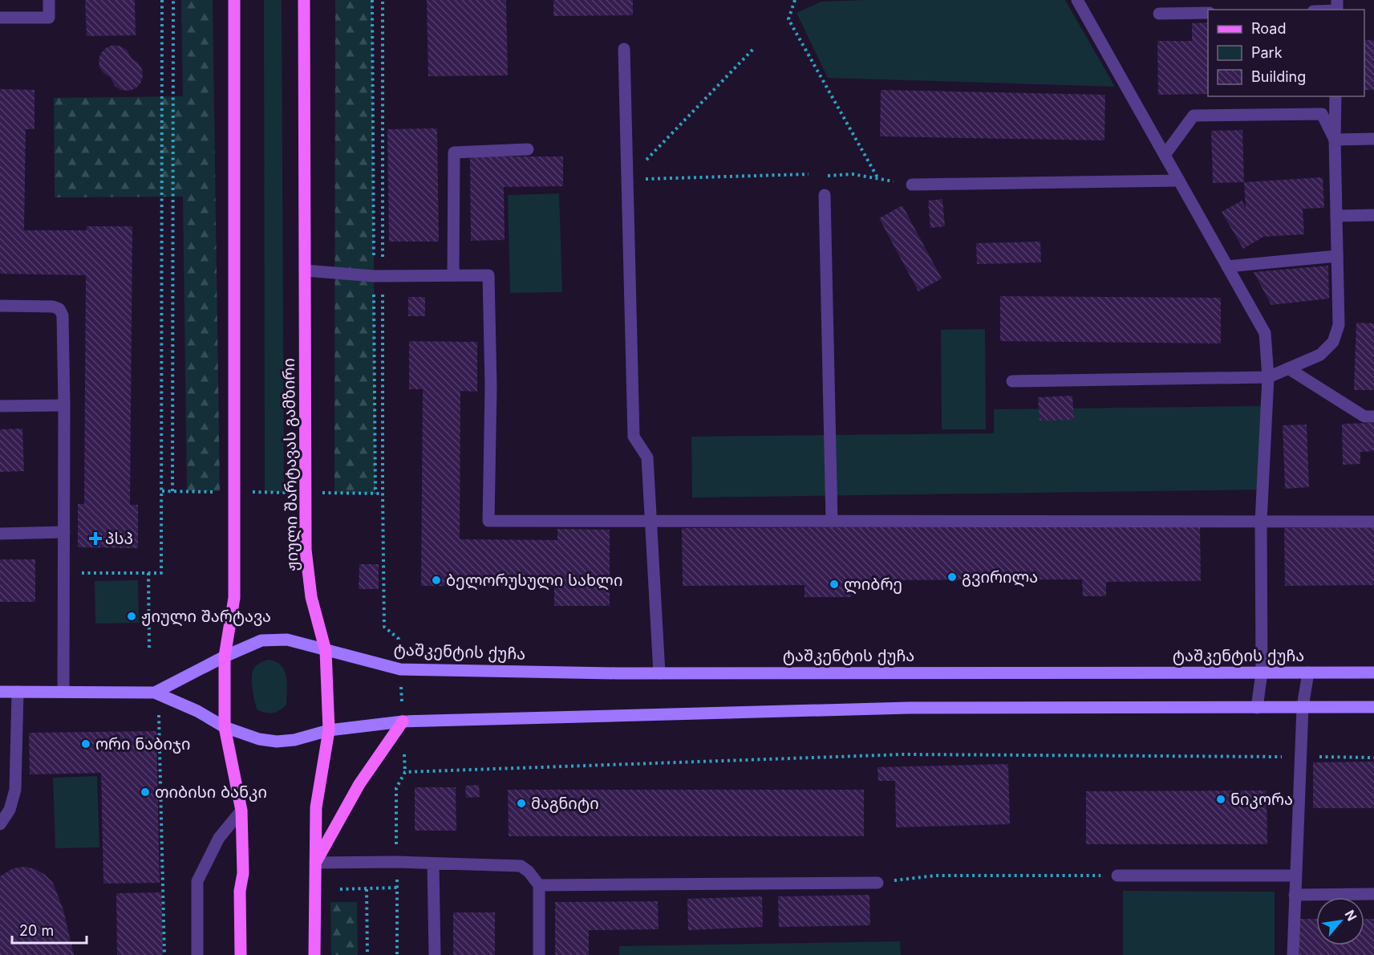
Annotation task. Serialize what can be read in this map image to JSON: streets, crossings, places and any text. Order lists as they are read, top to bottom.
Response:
{
  "streets": {
    "main road": ["ჟიული შარტავას გამზირი", "ტაშკენტის ქუჩა"]
  },
  "crossings": [
    ["ჟიული შარტავას გამზირი", "ტაშკენტის ქუჩა"]
  ],
  "places": {
    "health": ["პსპ"],
    "other": [
      "გვირილა",
      "ბელორუსული სახლი",
      "ლიბრე",
      "ჟიული შარტავა",
      "ორი ნაბიჯი",
      "თიბისი ბანკი",
      "ნიკორა",
      "მაგნიტი"
    ]
  },
  "legend": ["Road", "Park", "Building"],
  "scale_bar": "20 m",
  "north": "top right"
}
